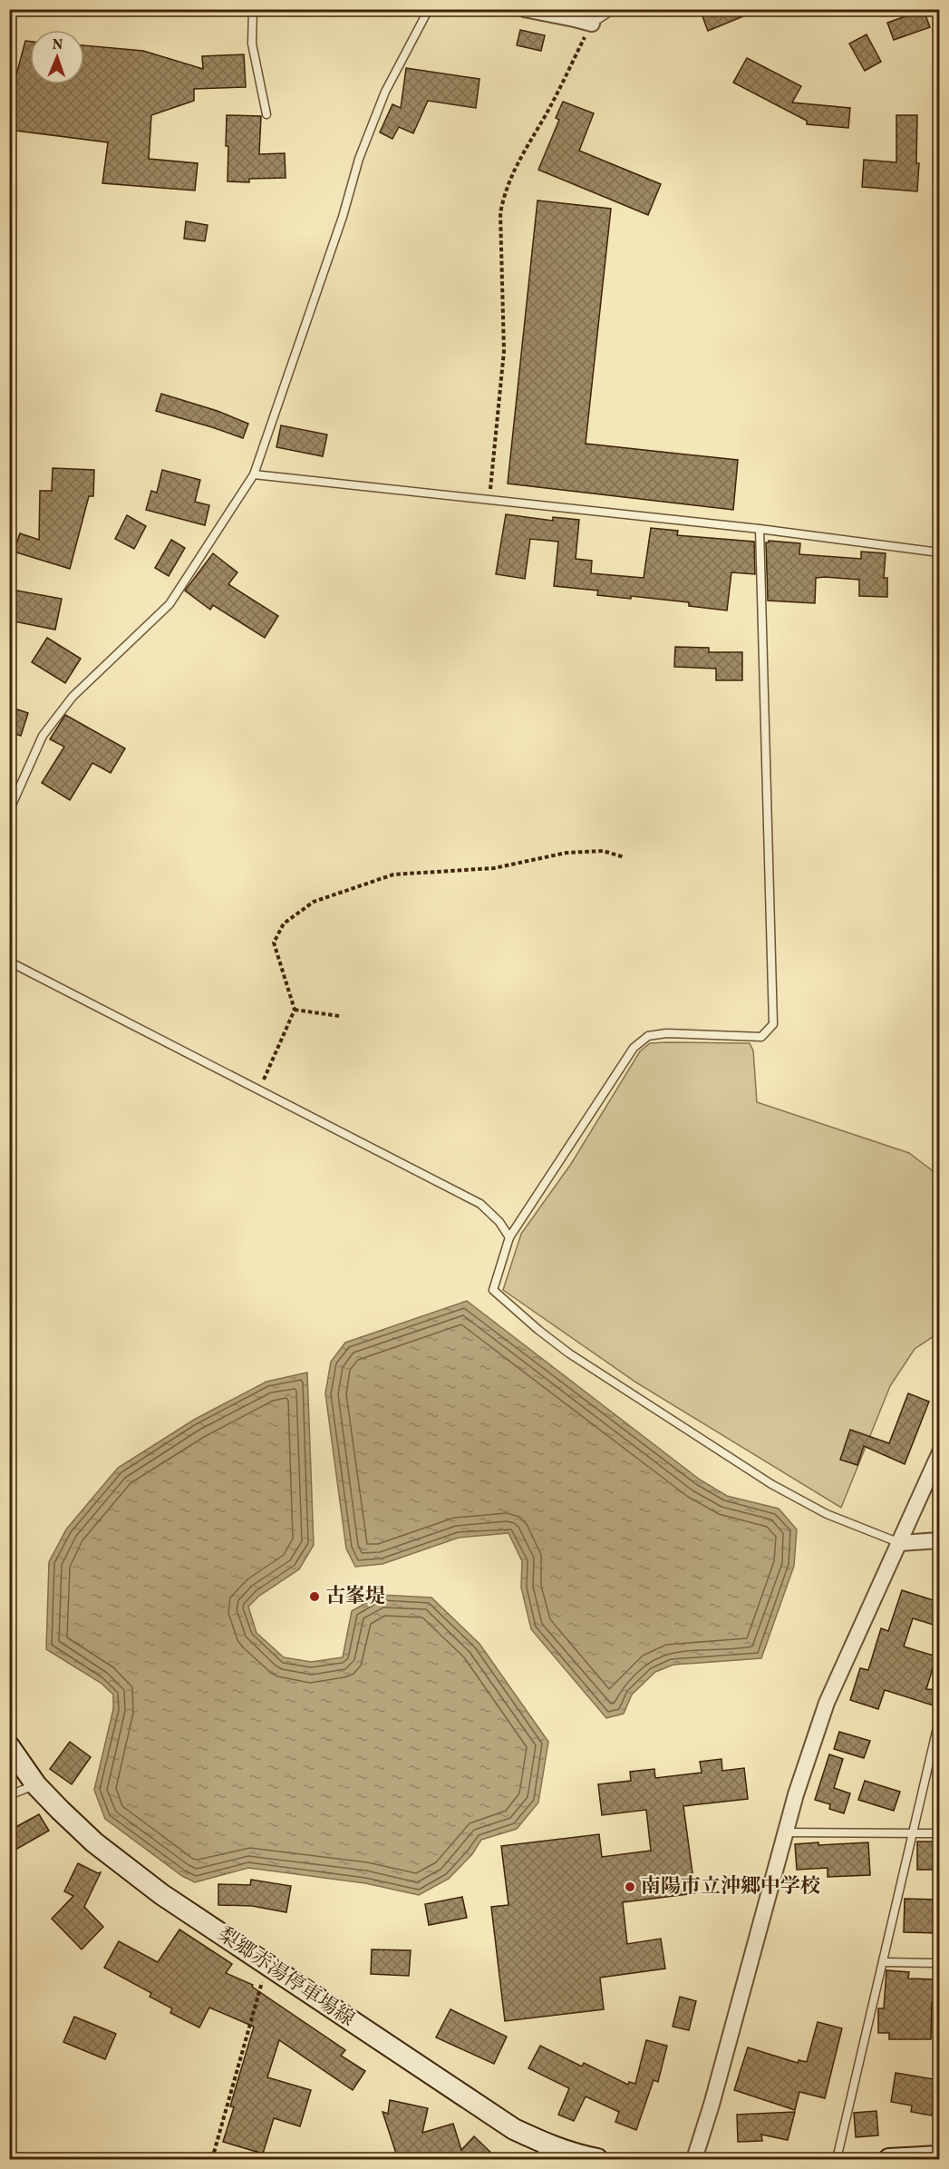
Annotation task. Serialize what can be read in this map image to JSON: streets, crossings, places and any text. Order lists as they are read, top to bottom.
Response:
{
  "streets": {
    "main road": ["梨郷赤湯停車場線"]
  },
  "places": ["古峯堤", "南陽市立沖郷中学校"],
  "north": "top"
}
